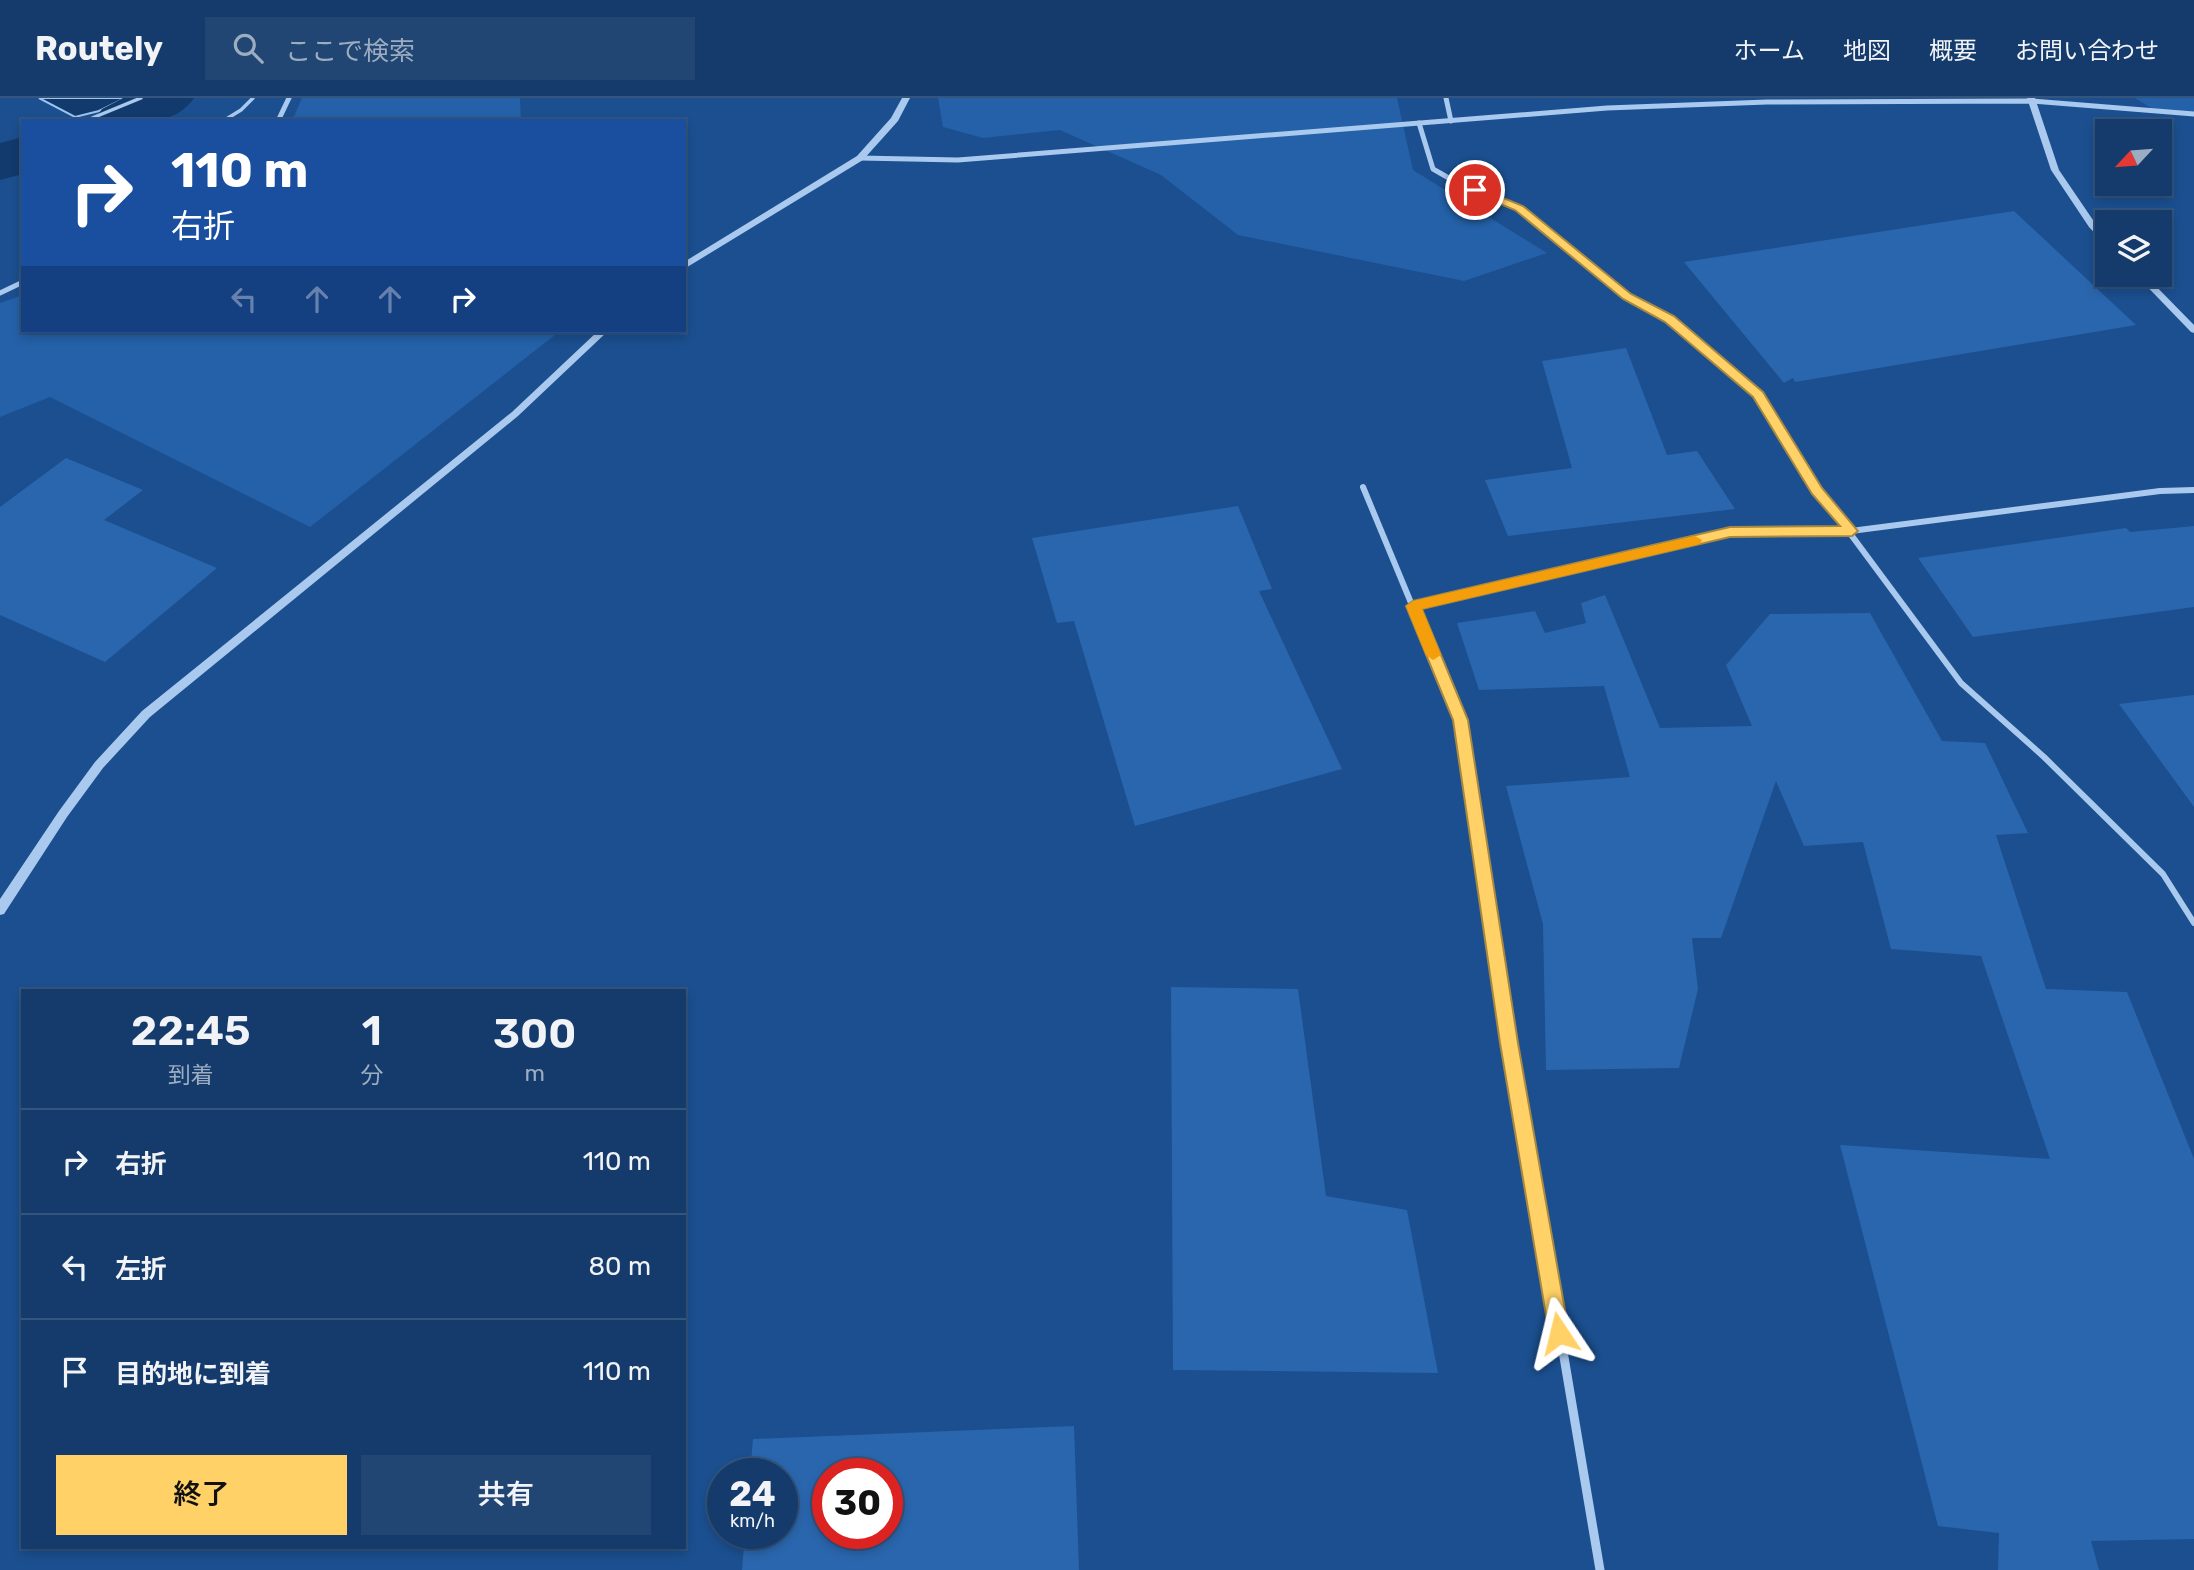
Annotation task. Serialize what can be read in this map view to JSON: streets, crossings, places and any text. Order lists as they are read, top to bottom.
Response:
{
  "north": "bottom left",
  "page": {
    "header": "Routely",
    "search": "ここで検索",
    "nav": [
      "ホーム",
      "地図",
      "概要",
      "お問い合わせ"
    ],
    "turn": ["110 m", "右折"],
    "eta": [
      "22:45",
      "到着",
      "1",
      "分",
      "300",
      "m"
    ],
    "list": [
      {
        "name": "右折",
        "value": "110 m"
      },
      {
        "name": "左折",
        "value": "80 m"
      },
      {
        "name": "目的地に到着",
        "value": "110 m"
      }
    ],
    "buttons": ["終了", "共有"],
    "speed": "24 km/h",
    "limit": "30"
  }
}
